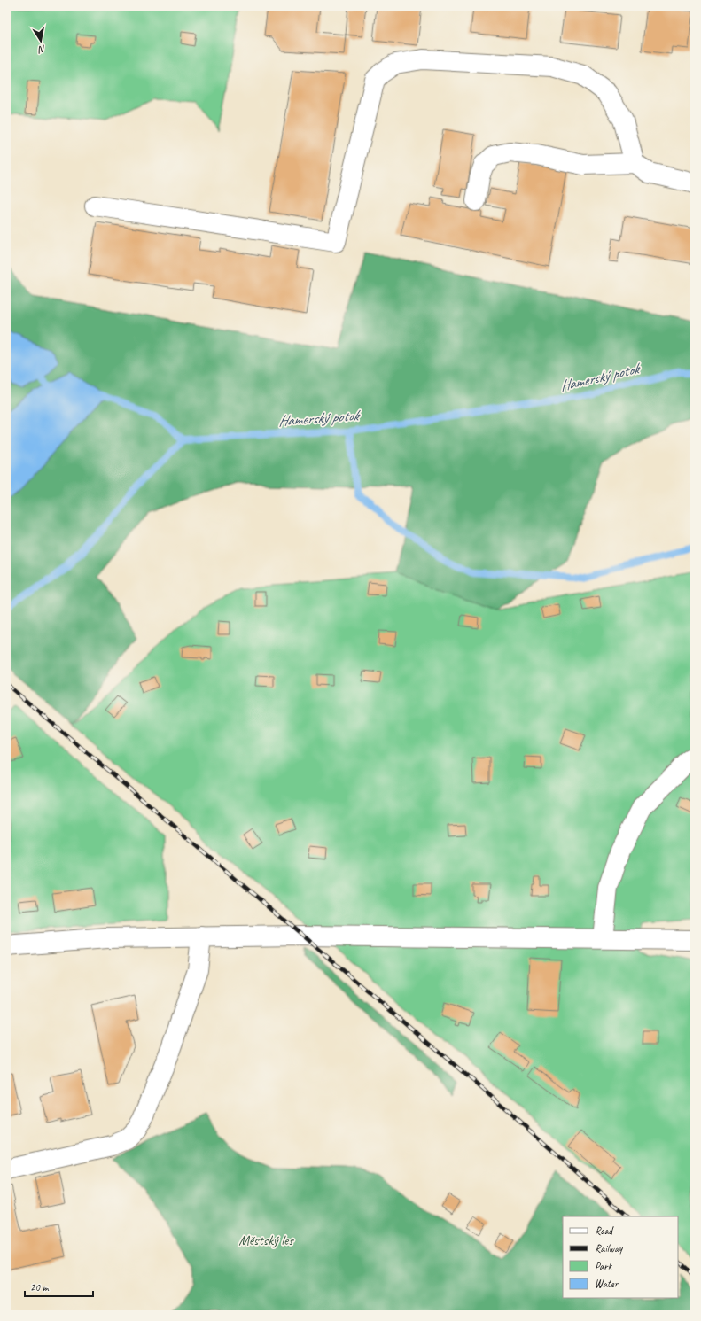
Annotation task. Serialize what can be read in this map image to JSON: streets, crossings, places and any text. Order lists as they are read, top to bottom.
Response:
{
  "water": ["Hamerský potok"],
  "parks": ["Městský les"],
  "legend": [
    "Road",
    "Railway",
    "Park",
    "Water"
  ],
  "scale_bar": "20 m",
  "north": "bottom"
}
